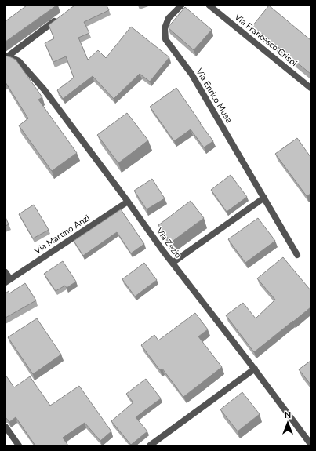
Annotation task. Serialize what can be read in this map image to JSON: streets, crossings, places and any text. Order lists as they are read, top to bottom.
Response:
{
  "streets": {
    "street": [
      "Via Francesco Crispi",
      "Via Enrico Musa",
      "Via Martino Anzi",
      "Via Zezio"
    ]
  },
  "crossings": [
    ["Via Martino Anzi", "Via Zezio"]
  ],
  "north": "top"
}
